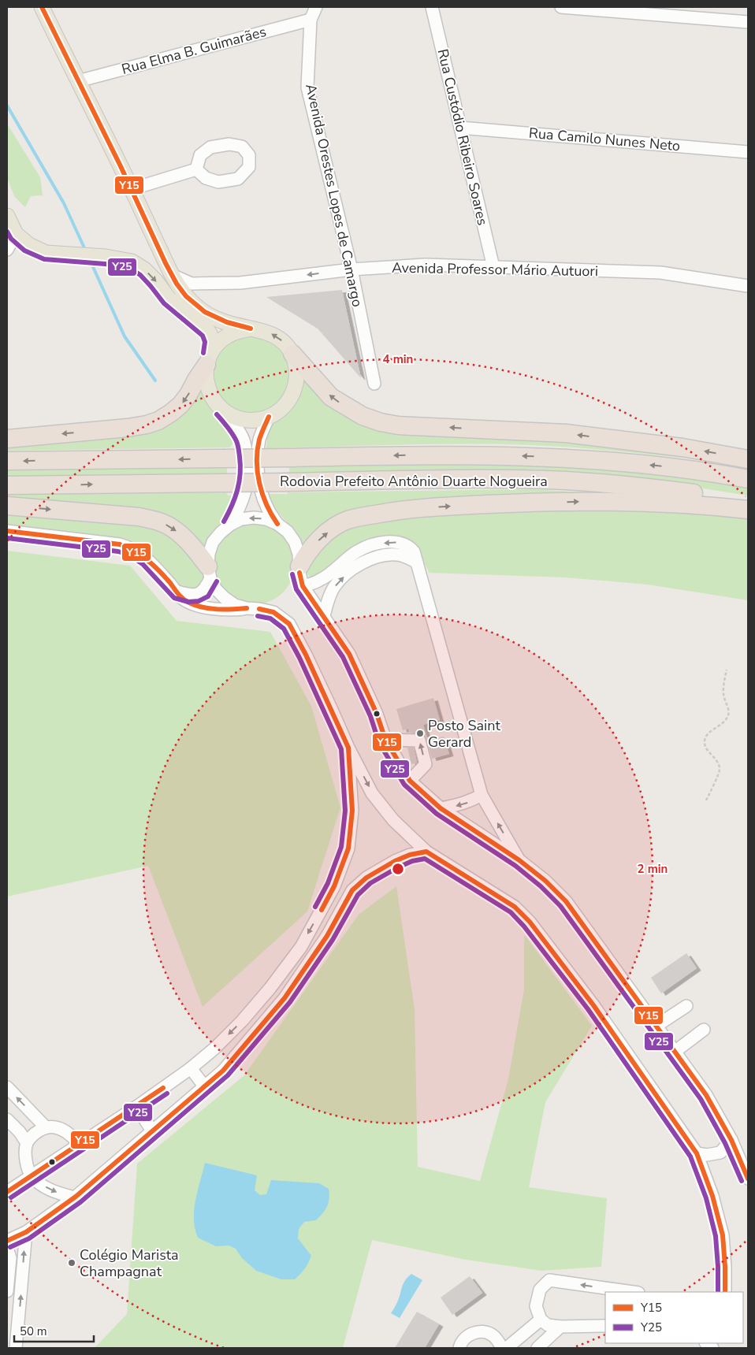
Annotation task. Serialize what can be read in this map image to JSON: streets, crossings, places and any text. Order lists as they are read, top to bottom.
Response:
{
  "streets": {
    "highway": ["Rodovia Prefeito Antônio Duarte Nogueira"],
    "street": [
      "Rua Elma B. Guimarães",
      "Rua Custódio Ribeiro Soares",
      "Rua Camilo Nunes Neto",
      "Avenida Orestes Lopes de Camargo",
      "Avenida Professor Mário Autuori"
    ]
  },
  "crossings": [
    ["Rua Elma B. Guimarães", "Avenida Orestes Lopes de Camargo"],
    ["Rua Custódio Ribeiro Soares", "Rua Camilo Nunes Neto"],
    ["Rua Custódio Ribeiro Soares", "Avenida Professor Mário Autuori"],
    ["Avenida Orestes Lopes de Camargo", "Avenida Professor Mário Autuori"]
  ],
  "places": ["Posto Saint Gerard", "Colégio Marista Champagnat"],
  "lines": ["transit line Y15", "transit line Y25"],
  "legend": ["Y15", "Y25"],
  "scale_bar": "50 m",
  "rings": ["4 min", "2 min"]
}
